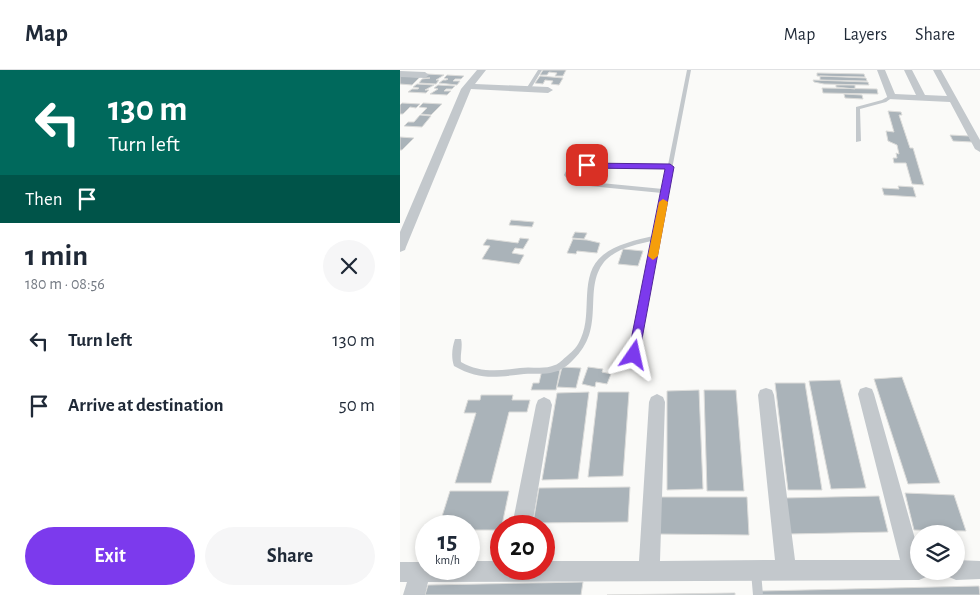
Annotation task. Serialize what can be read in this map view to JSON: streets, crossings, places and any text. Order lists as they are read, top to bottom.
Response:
{
  "page": {
    "header": "Map",
    "nav": ["Map", "Layers", "Share"],
    "turn": ["130 m", "Turn left"],
    "then": "Then",
    "heading": ["1 min", "180 m · 08:56"],
    "list": [
      {
        "name": "Turn left",
        "value": "130 m"
      },
      {
        "name": "Arrive at destination",
        "value": "50 m"
      }
    ],
    "speed": "15 km/h",
    "limit": "20",
    "buttons": ["Exit", "Share"]
  }
}
